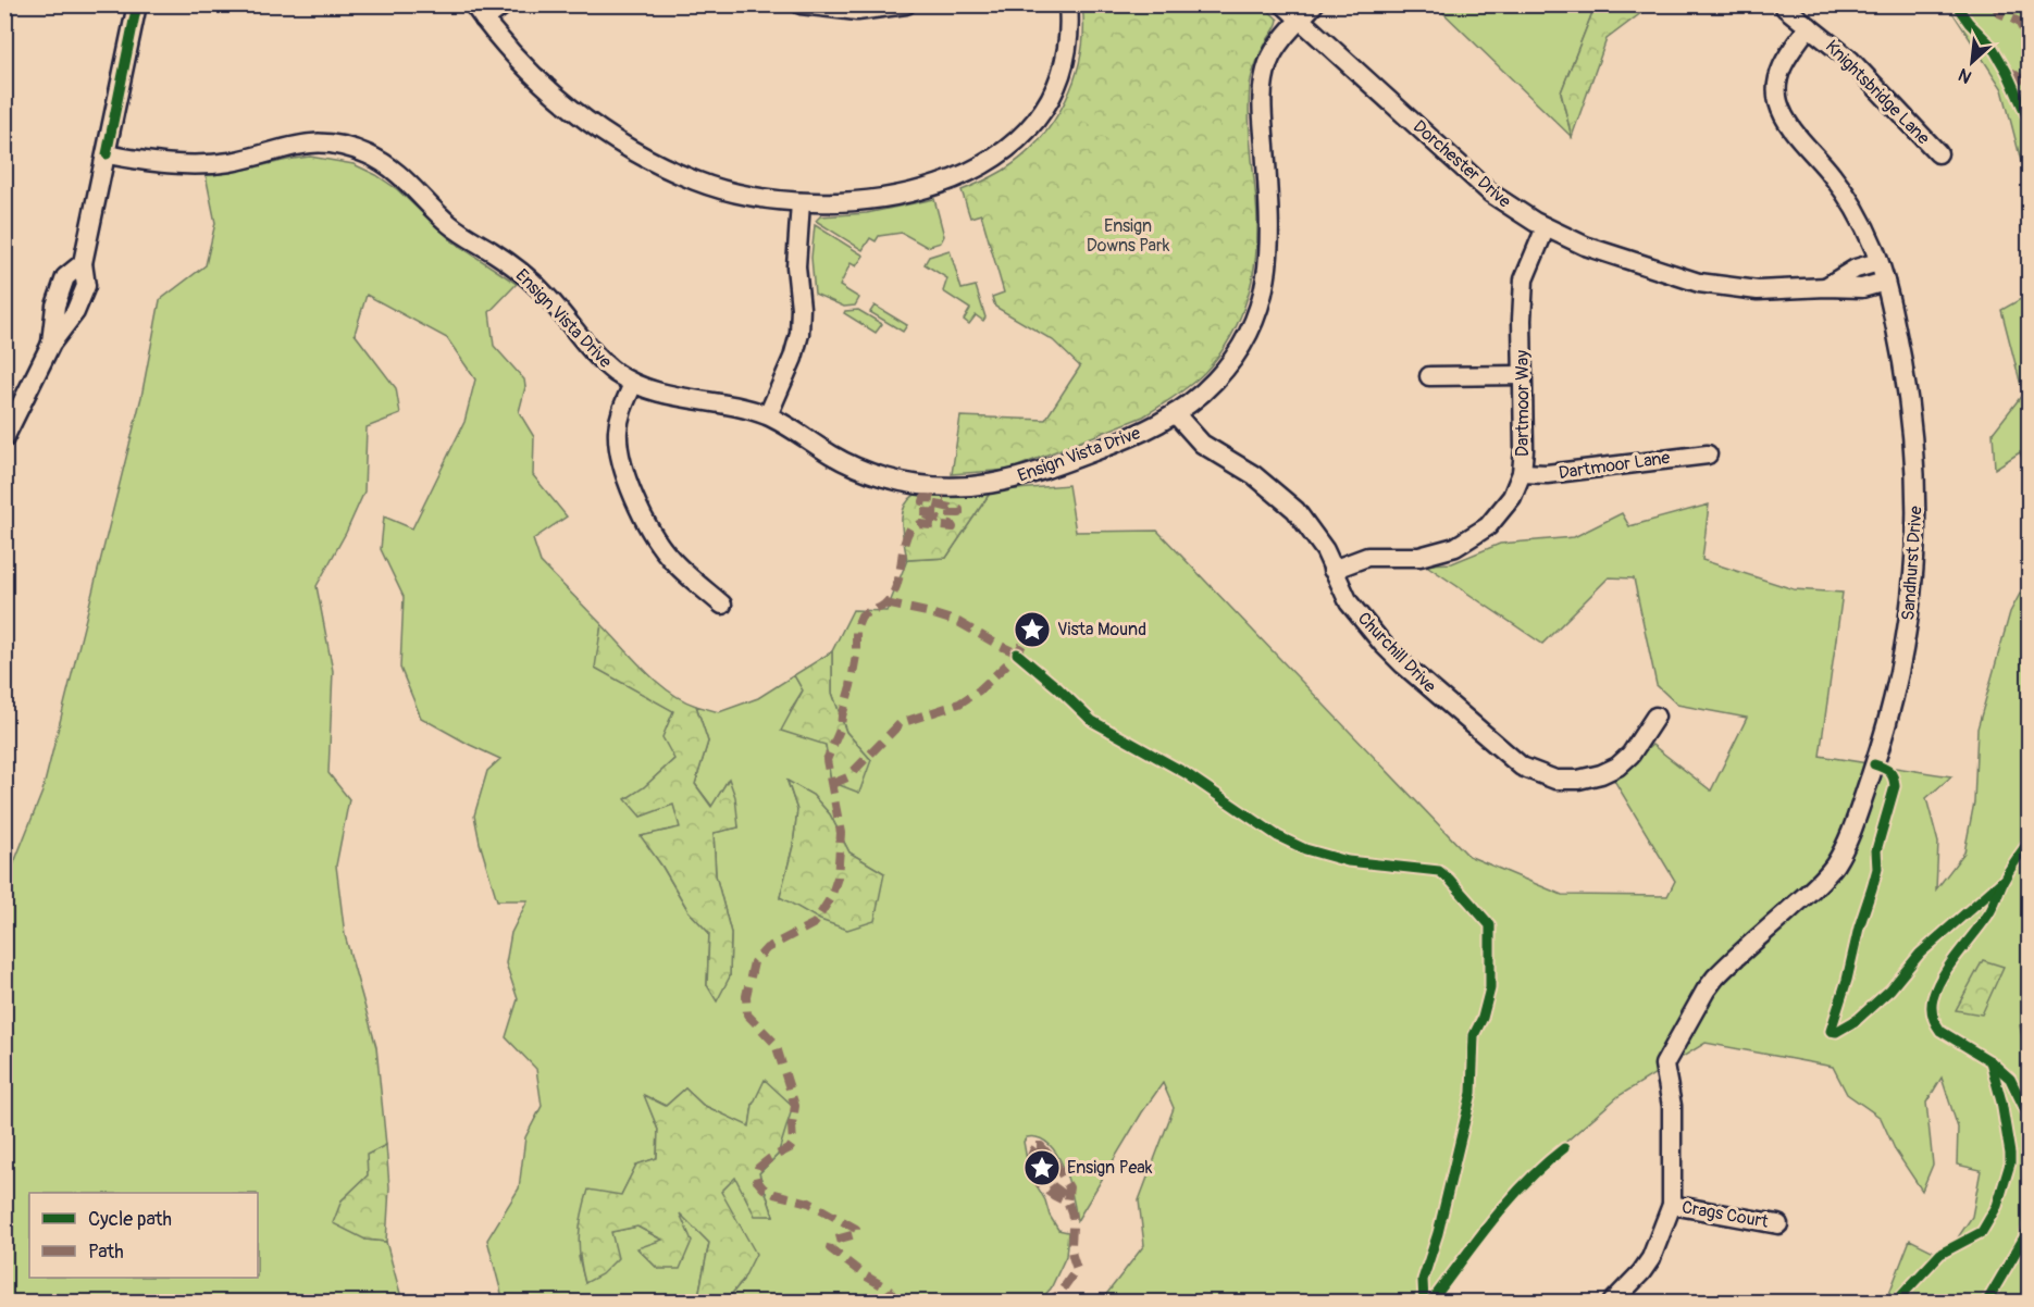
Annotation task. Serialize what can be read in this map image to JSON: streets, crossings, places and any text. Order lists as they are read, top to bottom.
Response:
{
  "streets": {
    "street": [
      "Knightsbridge Lane",
      "Dorchester Drive",
      "Ensign Vista Drive",
      "Dartmoor Way",
      "Dartmoor Lane",
      "Sandhurst Drive",
      "Churchill Drive",
      "Crags Court"
    ]
  },
  "crossings": [
    ["Knightsbridge Lane", "Sandhurst Drive"],
    ["Dorchester Drive", "Ensign Vista Drive"],
    ["Dorchester Drive", "Dartmoor Way"],
    ["Dorchester Drive", "Sandhurst Drive"],
    ["Ensign Vista Drive", "Churchill Drive"],
    ["Dartmoor Way", "Dartmoor Lane"],
    ["Dartmoor Way", "Churchill Drive"],
    ["Sandhurst Drive", "Crags Court"]
  ],
  "parks": ["Ensign Downs Park"],
  "places": {
    "place": ["Vista Mound", "Ensign Peak"]
  },
  "legend": ["Cycle path", "Path"],
  "north": "bottom left"
}
